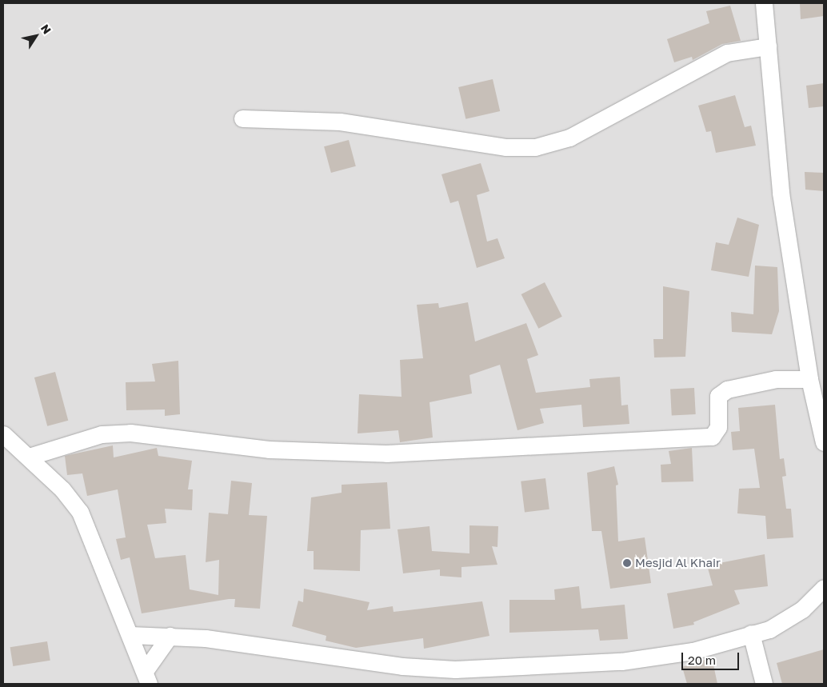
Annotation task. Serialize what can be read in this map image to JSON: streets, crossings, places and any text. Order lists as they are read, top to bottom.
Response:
{
  "places": ["Mesjid Al Khair"],
  "scale_bar": "20 m",
  "north": "top right"
}
